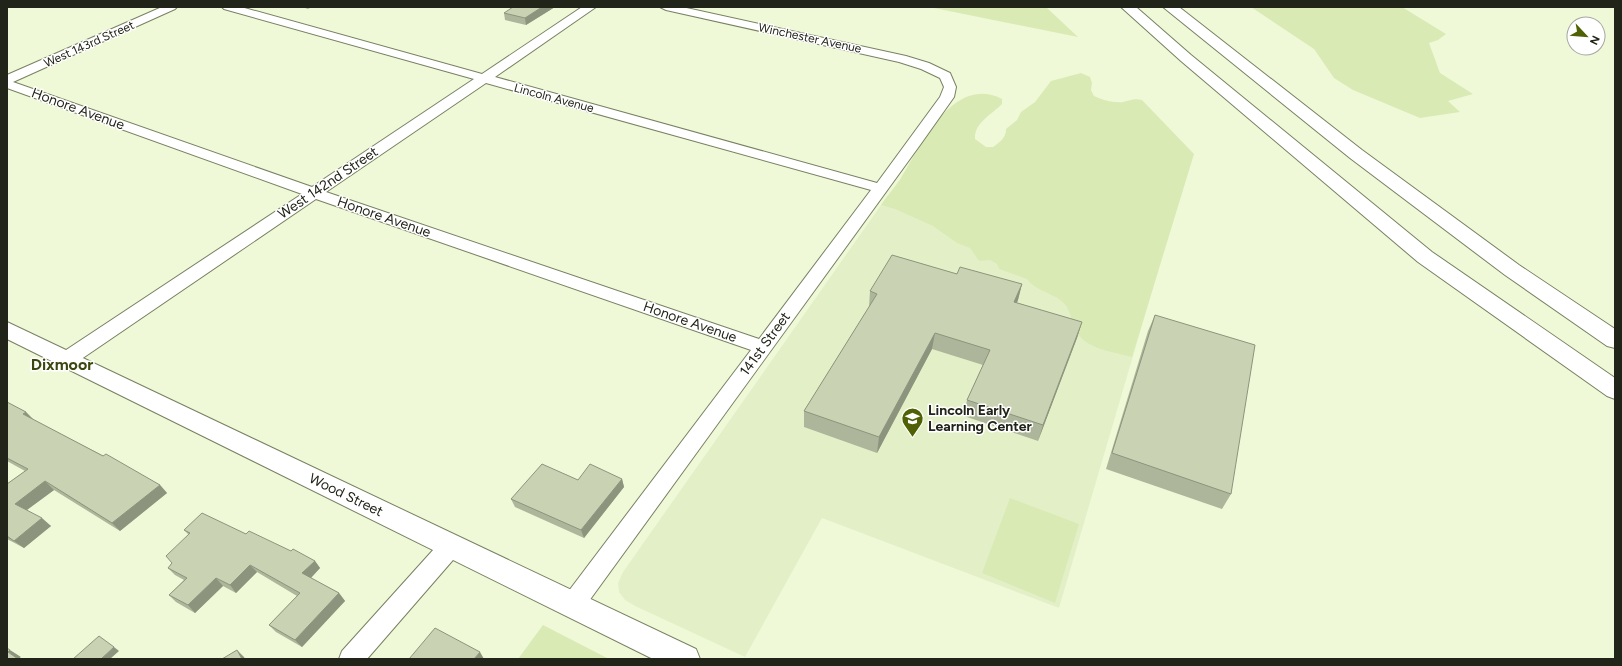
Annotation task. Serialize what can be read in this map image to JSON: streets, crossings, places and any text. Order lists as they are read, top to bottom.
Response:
{
  "streets": {
    "main road": ["Wood Street"],
    "street": [
      "Winchester Avenue",
      "West 143rd Street",
      "Lincoln Avenue",
      "Honore Avenue",
      "West 142nd Street",
      "141st Street"
    ]
  },
  "crossings": [
    ["Winchester Avenue", "141st Street"],
    ["Lincoln Avenue", "West 142nd Street"],
    ["Lincoln Avenue", "141st Street"],
    ["Honore Avenue", "West 142nd Street"],
    ["Honore Avenue", "141st Street"],
    ["West 142nd Street", "Wood Street"],
    ["141st Street", "Wood Street"]
  ],
  "districts": ["Dixmoor"],
  "places": {
    "school or university": ["Lincoln Early Learning Center"]
  },
  "north": "bottom right"
}
